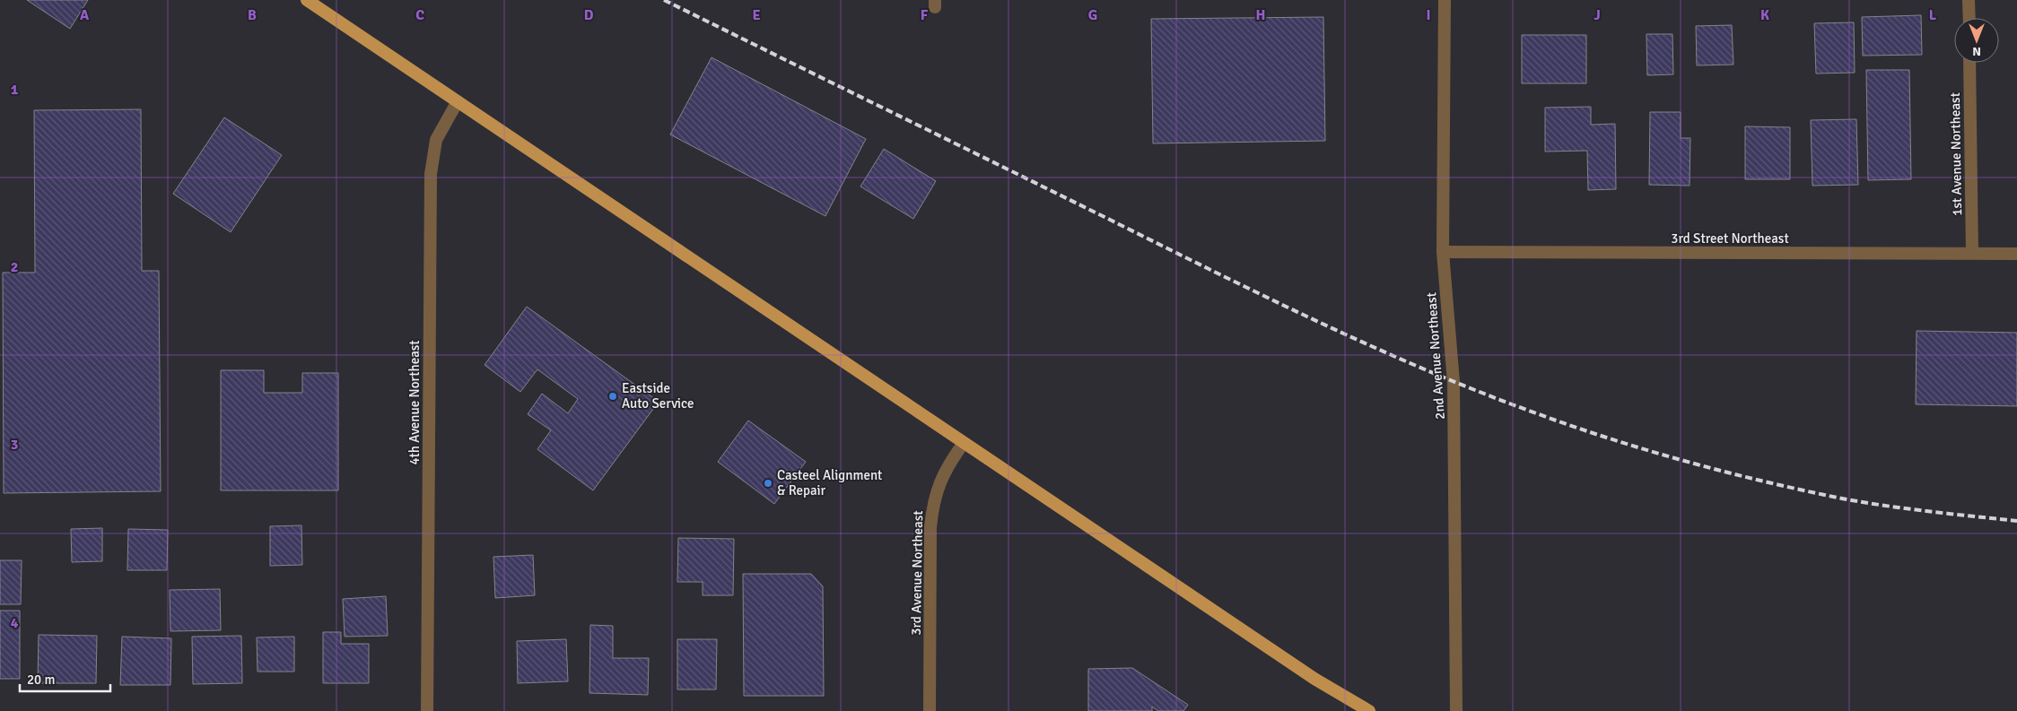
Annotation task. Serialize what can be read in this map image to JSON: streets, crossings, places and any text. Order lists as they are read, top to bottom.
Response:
{
  "streets": {
    "street": [
      "1st Avenue Northeast",
      "3rd Street Northeast",
      "2nd Avenue Northeast",
      "4th Avenue Northeast",
      "3rd Avenue Northeast"
    ]
  },
  "crossings": [
    ["1st Avenue Northeast", "3rd Street Northeast"],
    ["3rd Street Northeast", "2nd Avenue Northeast"]
  ],
  "places": ["Eastside Auto Service", "Casteel Alignment & Repair"],
  "scale_bar": "20 m",
  "north": "bottom",
  "grid": {
    "columns": [
      "A",
      "B",
      "C",
      "D",
      "E",
      "F",
      "G",
      "H",
      "I",
      "J",
      "K",
      "L"
    ],
    "rows": [
      "1",
      "2",
      "3",
      "4"
    ]
  }
}
